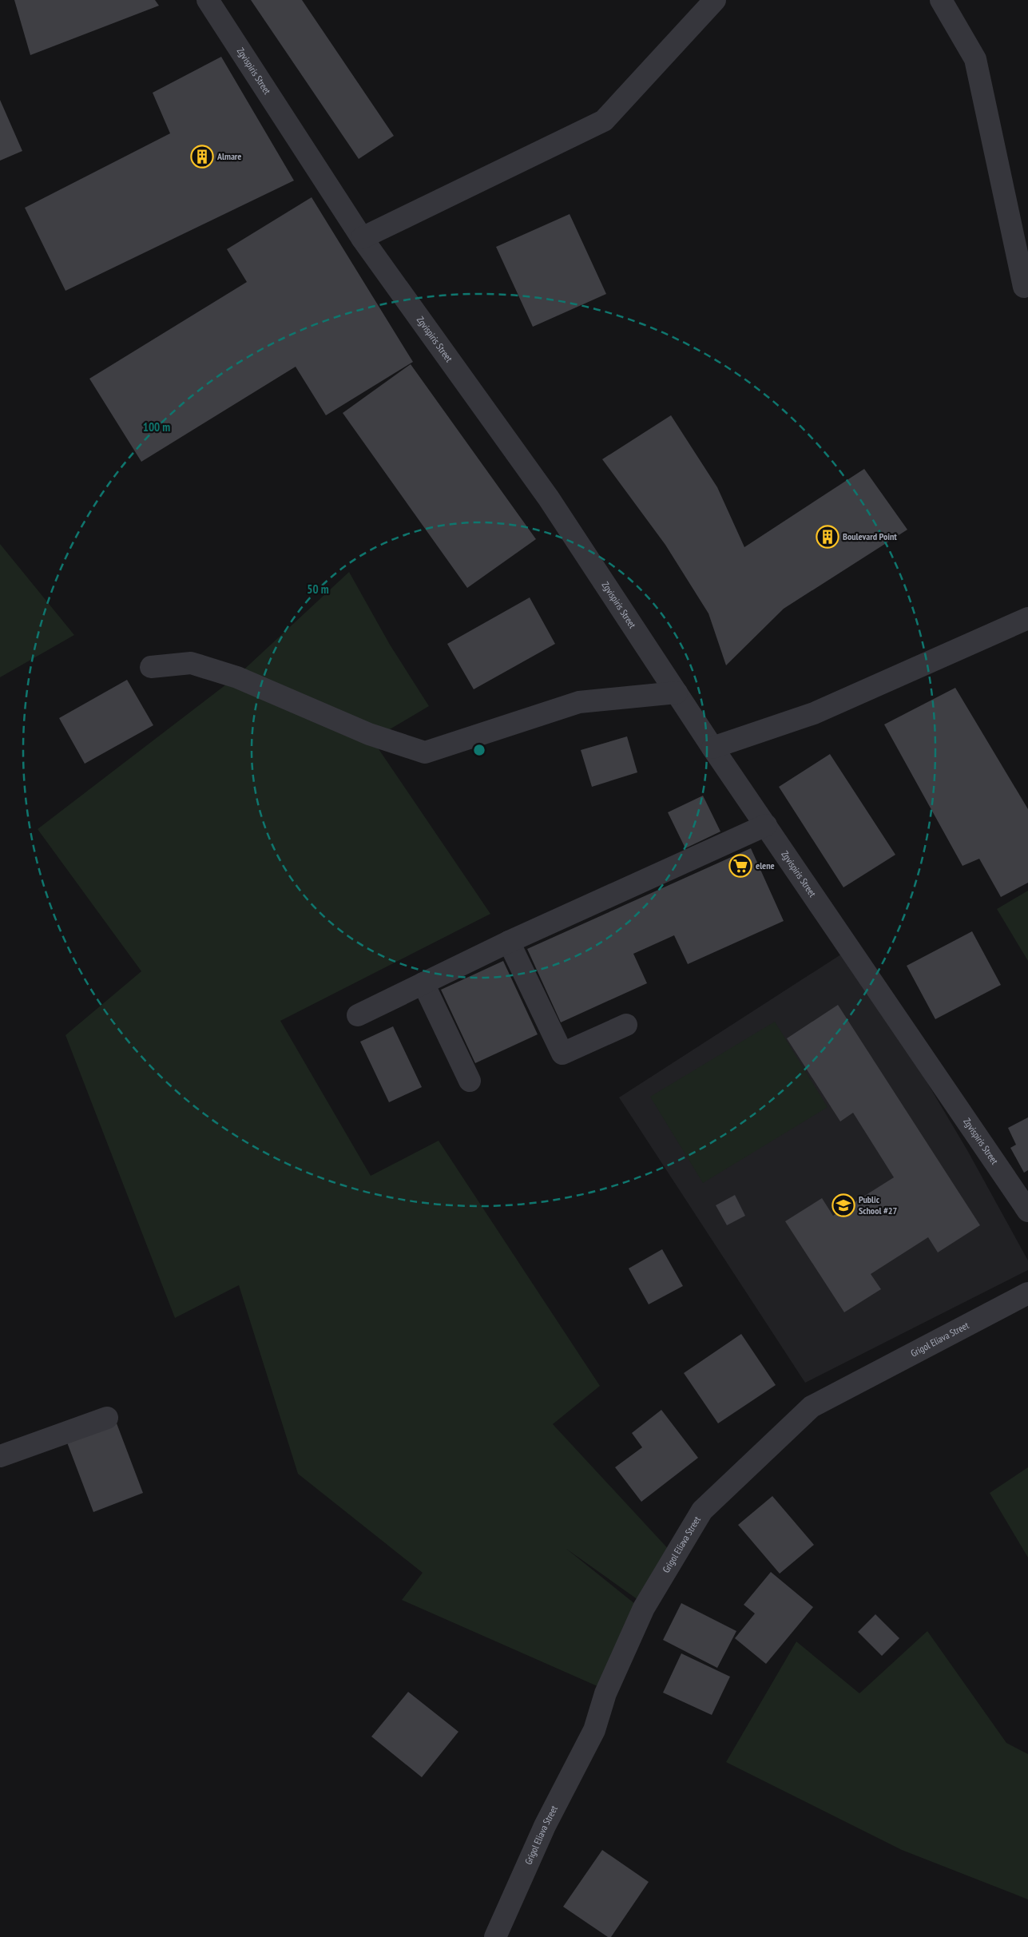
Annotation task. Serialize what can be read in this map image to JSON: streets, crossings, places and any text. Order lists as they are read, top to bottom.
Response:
{
  "streets": {
    "street": ["Zgvispiris Street", "Grigol Eliava Street"]
  },
  "places": {
    "building": ["Almare", "Boulevard Point"],
    "supermarket": ["elene"],
    "school or university": ["Public School #27"]
  },
  "rings": ["100 m", "50 m"]
}
